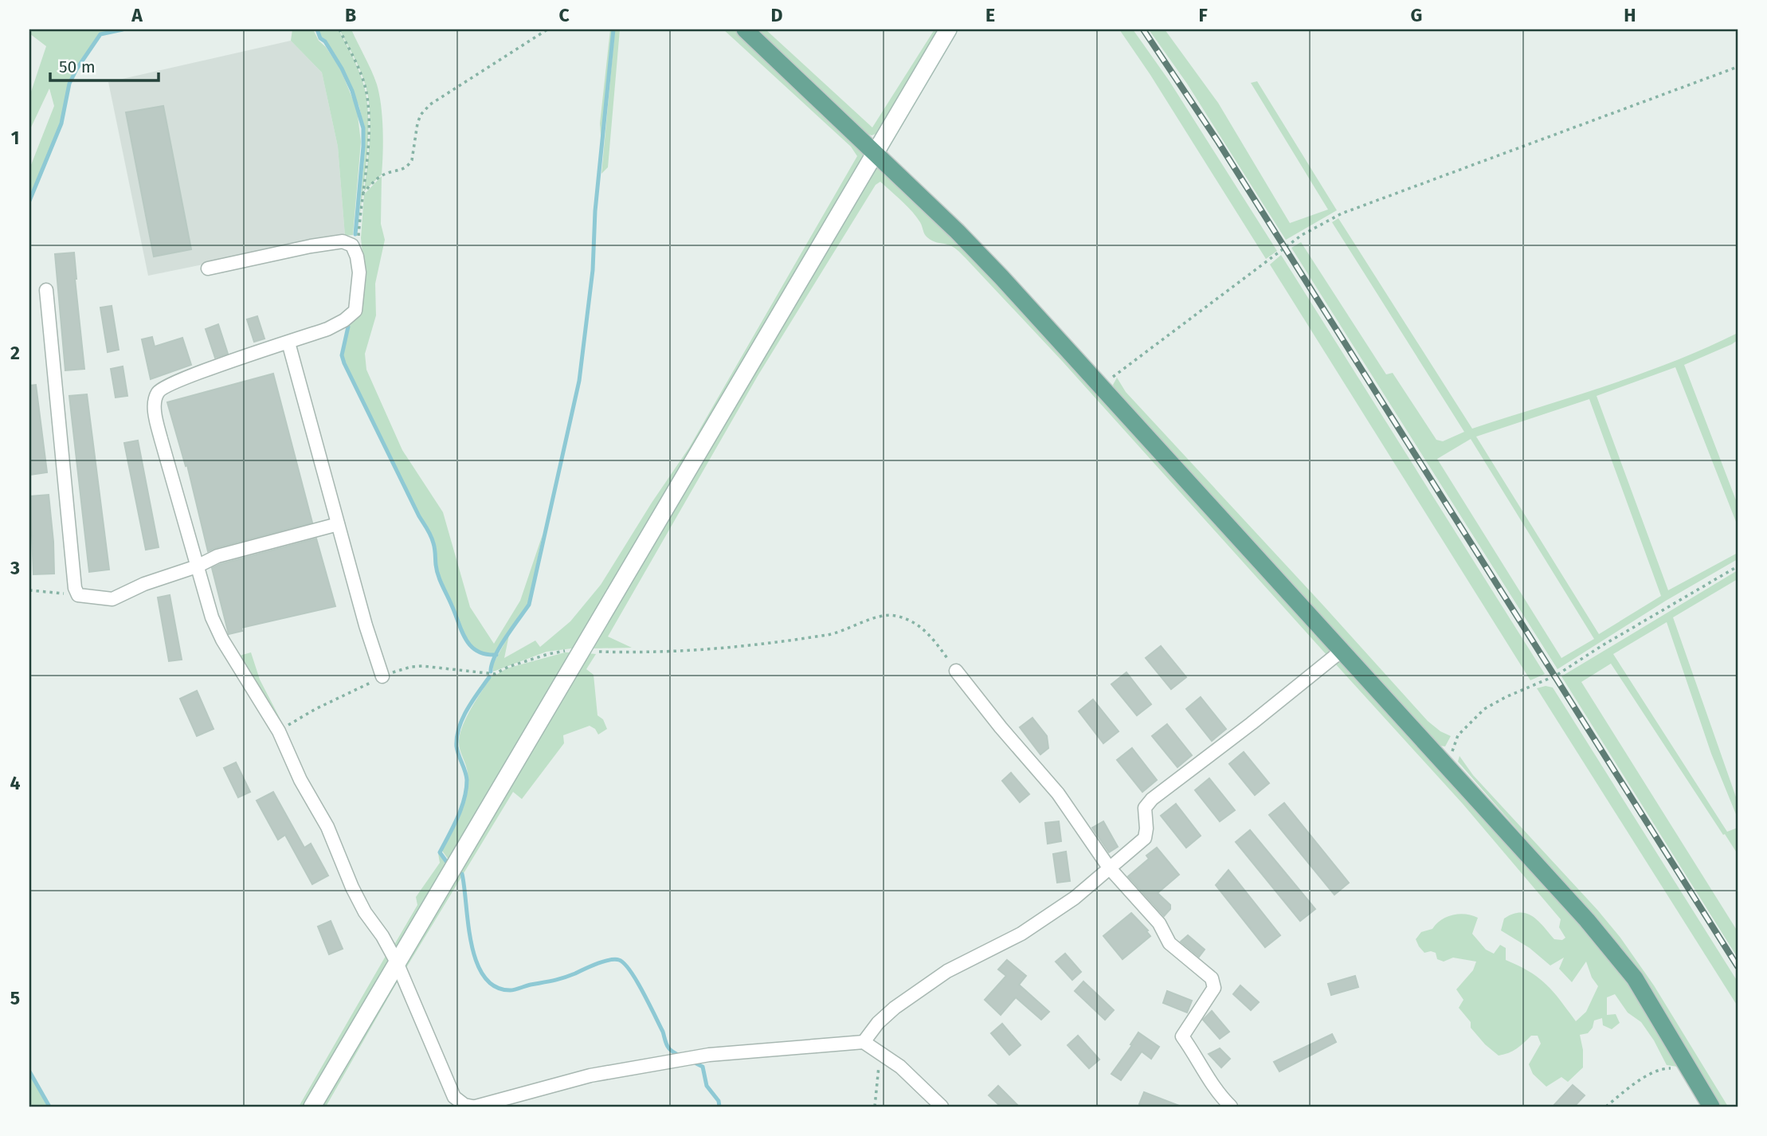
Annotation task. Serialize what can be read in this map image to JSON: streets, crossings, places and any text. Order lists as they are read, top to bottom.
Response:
{
  "scale_bar": "50 m",
  "grid": {
    "columns": [
      "A",
      "B",
      "C",
      "D",
      "E",
      "F",
      "G",
      "H"
    ],
    "rows": [
      "1",
      "2",
      "3",
      "4",
      "5"
    ]
  }
}
